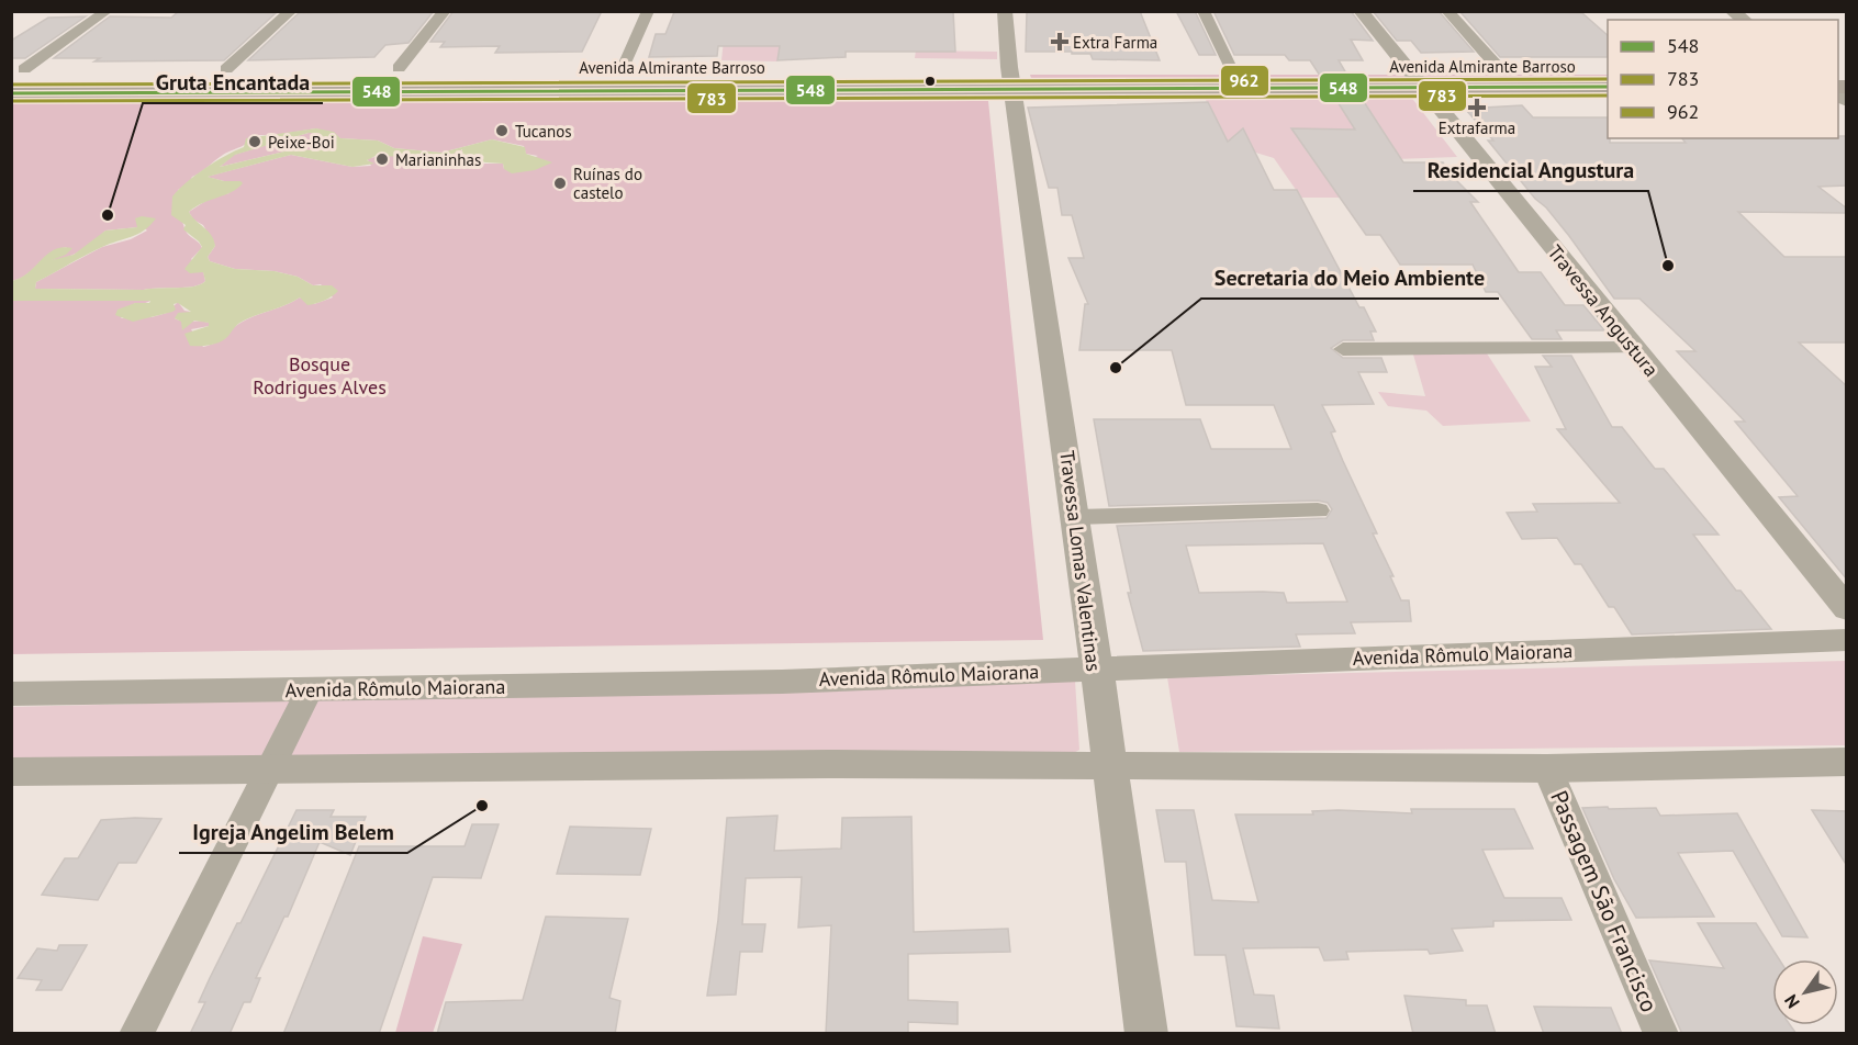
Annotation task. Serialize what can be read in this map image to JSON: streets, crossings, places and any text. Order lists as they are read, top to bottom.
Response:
{
  "streets": {
    "highway": ["Avenida Almirante Barroso"],
    "street": [
      "Travessa Angustura",
      "Travessa Lomas Valentinas",
      "Avenida Rômulo Maiorana",
      "Passagem São Francisco"
    ]
  },
  "crossings": [
    ["Avenida Almirante Barroso", "Travessa Angustura"],
    ["Avenida Almirante Barroso", "Travessa Lomas Valentinas"],
    ["Travessa Lomas Valentinas", "Avenida Rômulo Maiorana"]
  ],
  "parks": ["Bosque Rodrigues Alves"],
  "places": {
    "health": ["Extra Farma", "Extrafarma"],
    "other": [
      "Tucanos",
      "Peixe-Boi",
      "Marianinhas",
      "Ruínas do castelo",
      "Gruta Encantada",
      "Residencial Angustura",
      "Secretaria do Meio Ambiente",
      "Igreja Angelim Belem"
    ]
  },
  "lines": ["transit line 962", "transit line 548", "transit line 783"],
  "legend": ["548", "783", "962"],
  "north": "bottom left"
}
